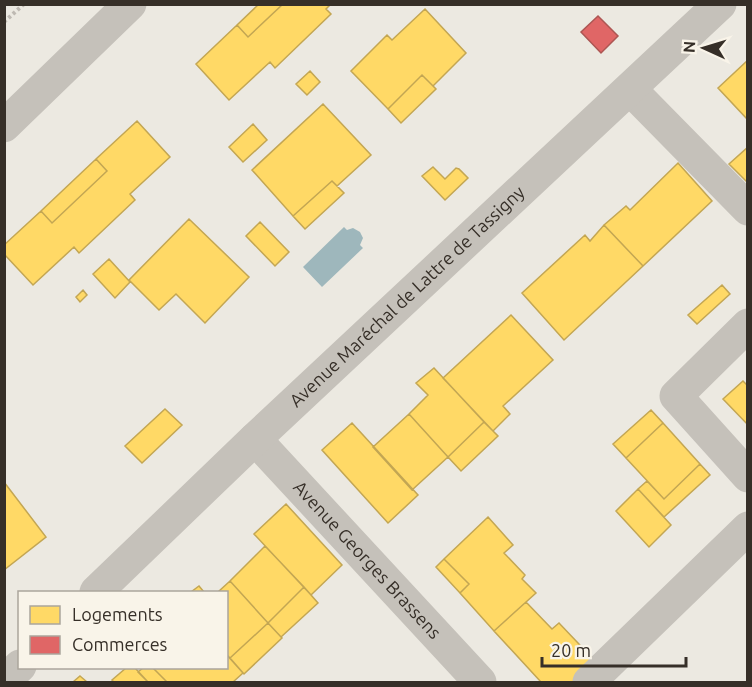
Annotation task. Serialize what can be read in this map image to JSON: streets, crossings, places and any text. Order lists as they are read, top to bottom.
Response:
{
  "streets": {
    "street": ["Avenue Maréchal de Lattre de Tassigny", "Avenue Georges Brassens"]
  },
  "crossings": [
    ["Avenue Maréchal de Lattre de Tassigny", "Avenue Georges Brassens"]
  ],
  "legend": ["Logements", "Commerces"],
  "scale_bar": "20 m",
  "north": "left"
}
